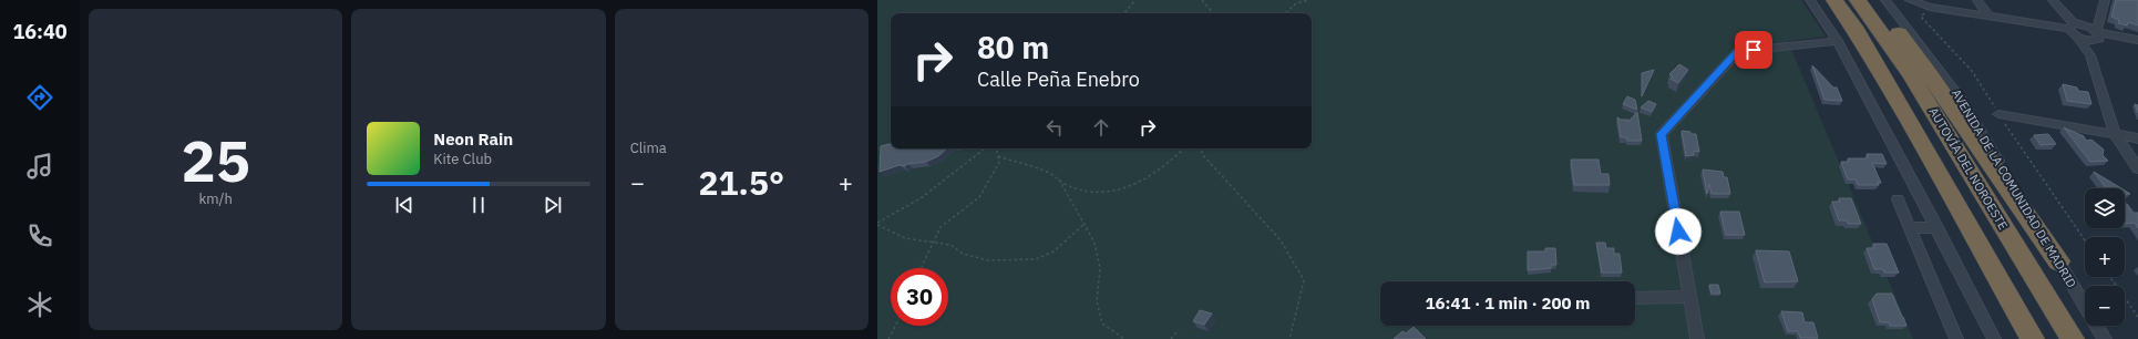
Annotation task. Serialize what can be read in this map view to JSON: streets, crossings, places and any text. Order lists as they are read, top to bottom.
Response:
{
  "streets": {
    "highway": ["AUTOVÍA DEL NOROESTE"],
    "street": ["AVENIDA DE LA COMUNIDAD DE MADRID"]
  },
  "page": {
    "tabs": "16:40",
    "tile": [
      ["25", "km/h"],
      "Clima"
    ],
    "turn": ["80 m", "Calle Peña Enebro"],
    "song": ["Neon Rain", "Kite Club"],
    "heat": ["−", "21.5°", "+"],
    "map_buttons": ["+", "−"],
    "limit": "30",
    "trip": "16:41 · 1 min · 200 m"
  }
}
